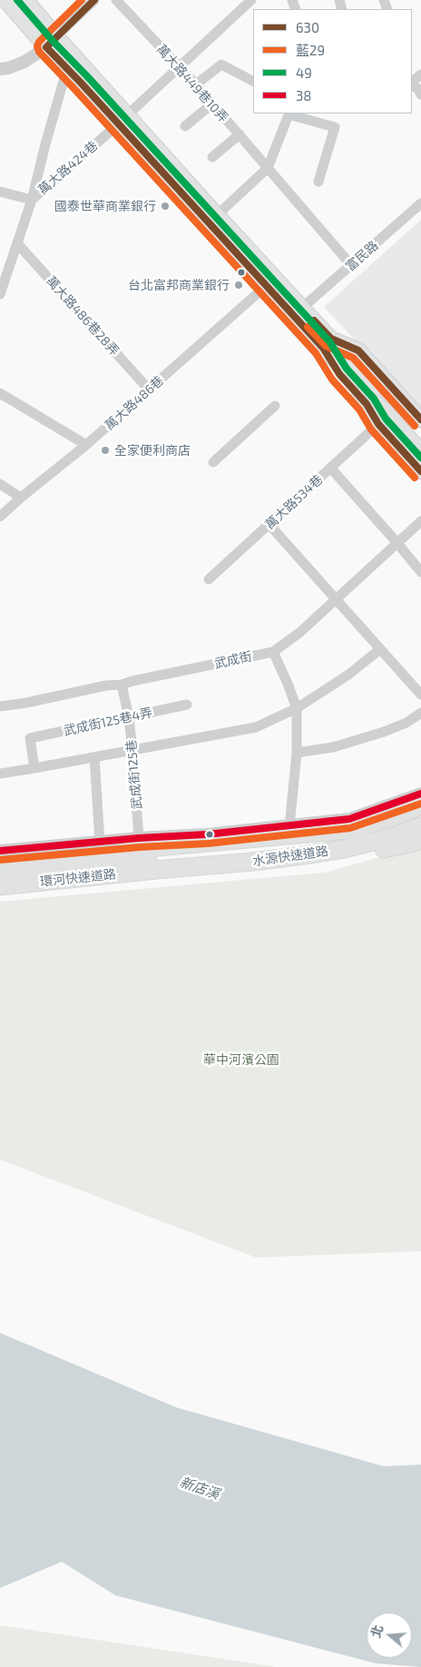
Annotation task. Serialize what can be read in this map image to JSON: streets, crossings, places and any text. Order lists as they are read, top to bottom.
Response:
{
  "streets": {
    "highway": ["水源快速道路", "環河快速道路"],
    "street": [
      "萬大路449巷10弄",
      "萬大路424巷",
      "富民路",
      "萬大路486巷28弄",
      "萬大路486巷",
      "萬大路534巷",
      "武成街",
      "武成街125巷4弄",
      "武成街125巷"
    ]
  },
  "crossings": [
    ["萬大路449巷10弄", "萬大路424巷"],
    ["萬大路449巷10弄", "富民路"],
    ["萬大路424巷", "萬大路486巷28弄"],
    ["萬大路486巷28弄", "萬大路486巷"],
    ["武成街", "武成街125巷"],
    ["武成街125巷4弄", "武成街125巷"],
    ["水源快速道路", "環河快速道路"]
  ],
  "water": ["新店溪"],
  "parks": ["華中河濱公園"],
  "places": ["國泰世華商業銀行", "台北富邦商業銀行", "全家便利商店"],
  "lines": [
    "transit line 630",
    "transit line 藍29",
    "transit line 49",
    "transit line 38"
  ],
  "legend": [
    "630",
    "藍29",
    "49",
    "38"
  ],
  "north": "left"
}
